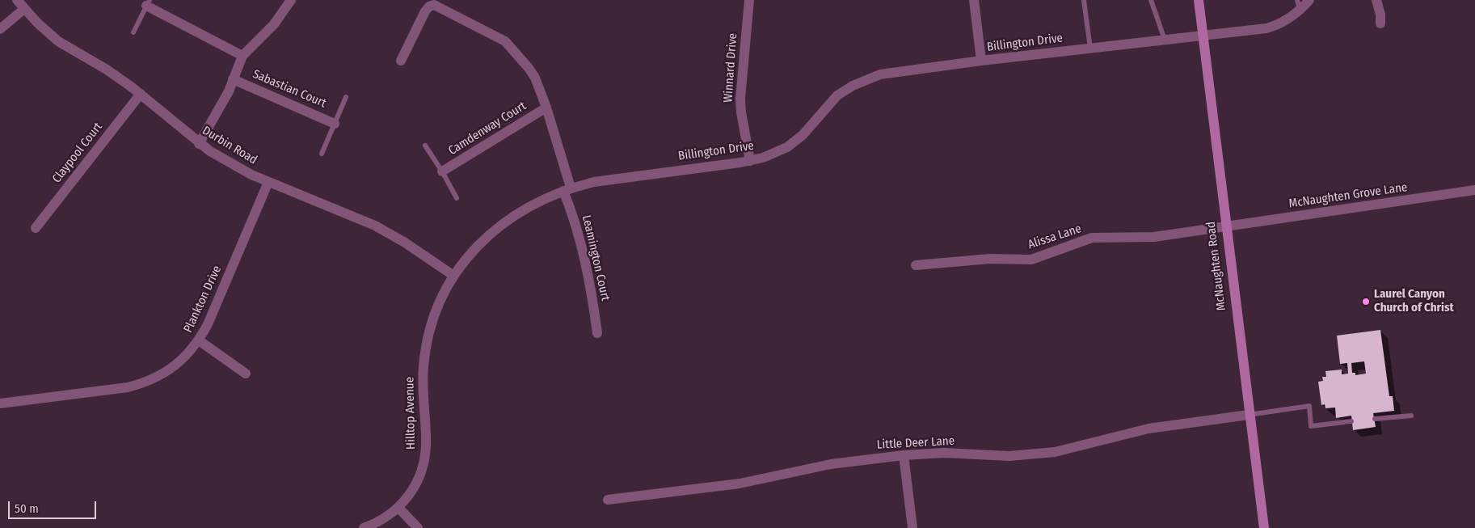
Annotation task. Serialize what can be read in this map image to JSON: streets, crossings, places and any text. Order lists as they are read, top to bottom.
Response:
{
  "streets": {
    "street": [
      "Billington Drive",
      "Winnard Drive",
      "Sabastian Court",
      "Camdenway Court",
      "Durbin Road",
      "Claypool Court",
      "McNaughten Grove Lane",
      "Alissa Lane",
      "Leamington Court",
      "McNaughten Road",
      "Plankton Drive",
      "Hilltop Avenue",
      "Little Deer Lane"
    ]
  },
  "crossings": [
    ["Billington Drive", "Winnard Drive"],
    ["Billington Drive", "Camdenway Court"],
    ["Billington Drive", "Durbin Road"],
    ["Billington Drive", "Leamington Court"],
    ["Billington Drive", "McNaughten Road"],
    ["Billington Drive", "Hilltop Avenue"],
    ["Camdenway Court", "Leamington Court"],
    ["Durbin Road", "Claypool Court"],
    ["Durbin Road", "Plankton Drive"],
    ["Durbin Road", "Hilltop Avenue"],
    ["McNaughten Grove Lane", "Alissa Lane"],
    ["McNaughten Grove Lane", "McNaughten Road"],
    ["Alissa Lane", "McNaughten Road"],
    ["McNaughten Road", "Little Deer Lane"]
  ],
  "places": ["Laurel Canyon Church of Christ"],
  "scale_bar": "50 m"
}
